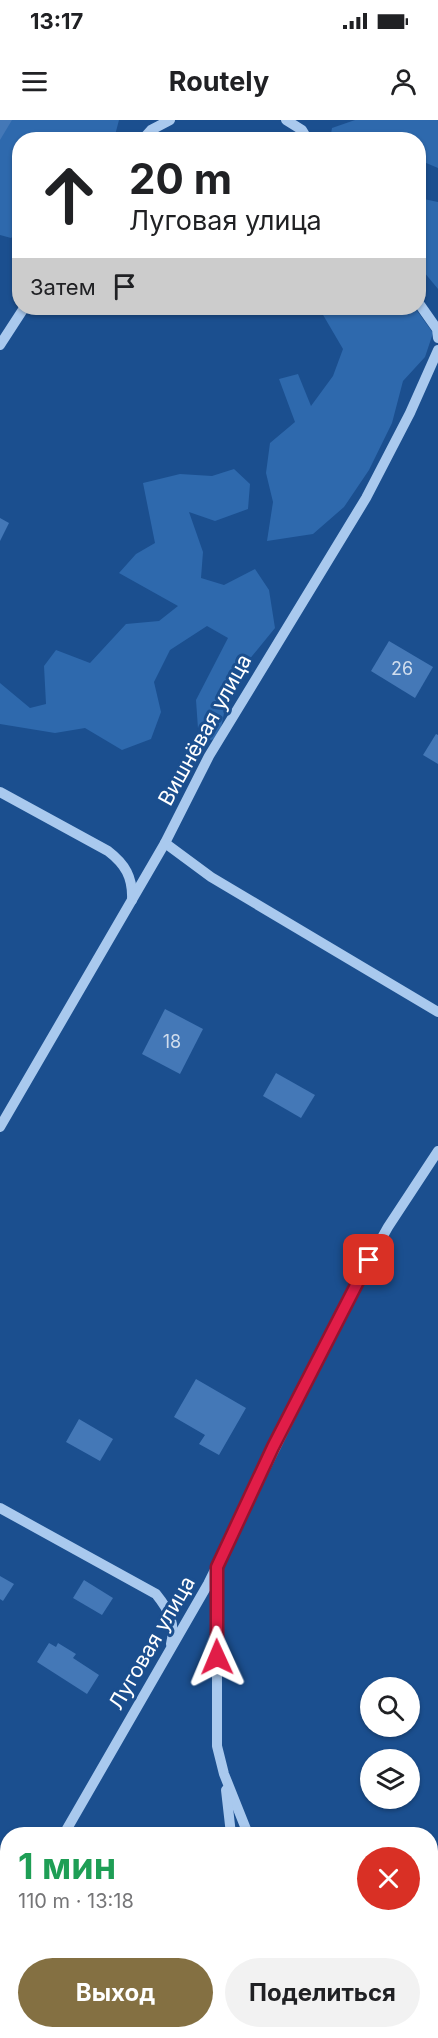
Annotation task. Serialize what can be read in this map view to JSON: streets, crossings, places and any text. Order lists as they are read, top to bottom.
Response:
{
  "streets": {
    "street": ["Вишнёвая улица", "Луговая улица"]
  },
  "house_numbers": ["26", "18"],
  "page": {
    "status": "13:17",
    "header": "Routely",
    "turn": ["20 m", "Луговая улица"],
    "then": "Затем",
    "heading": ["1 мин", "110 m · 13:18"],
    "buttons": ["Выход", "Поделиться"]
  }
}
